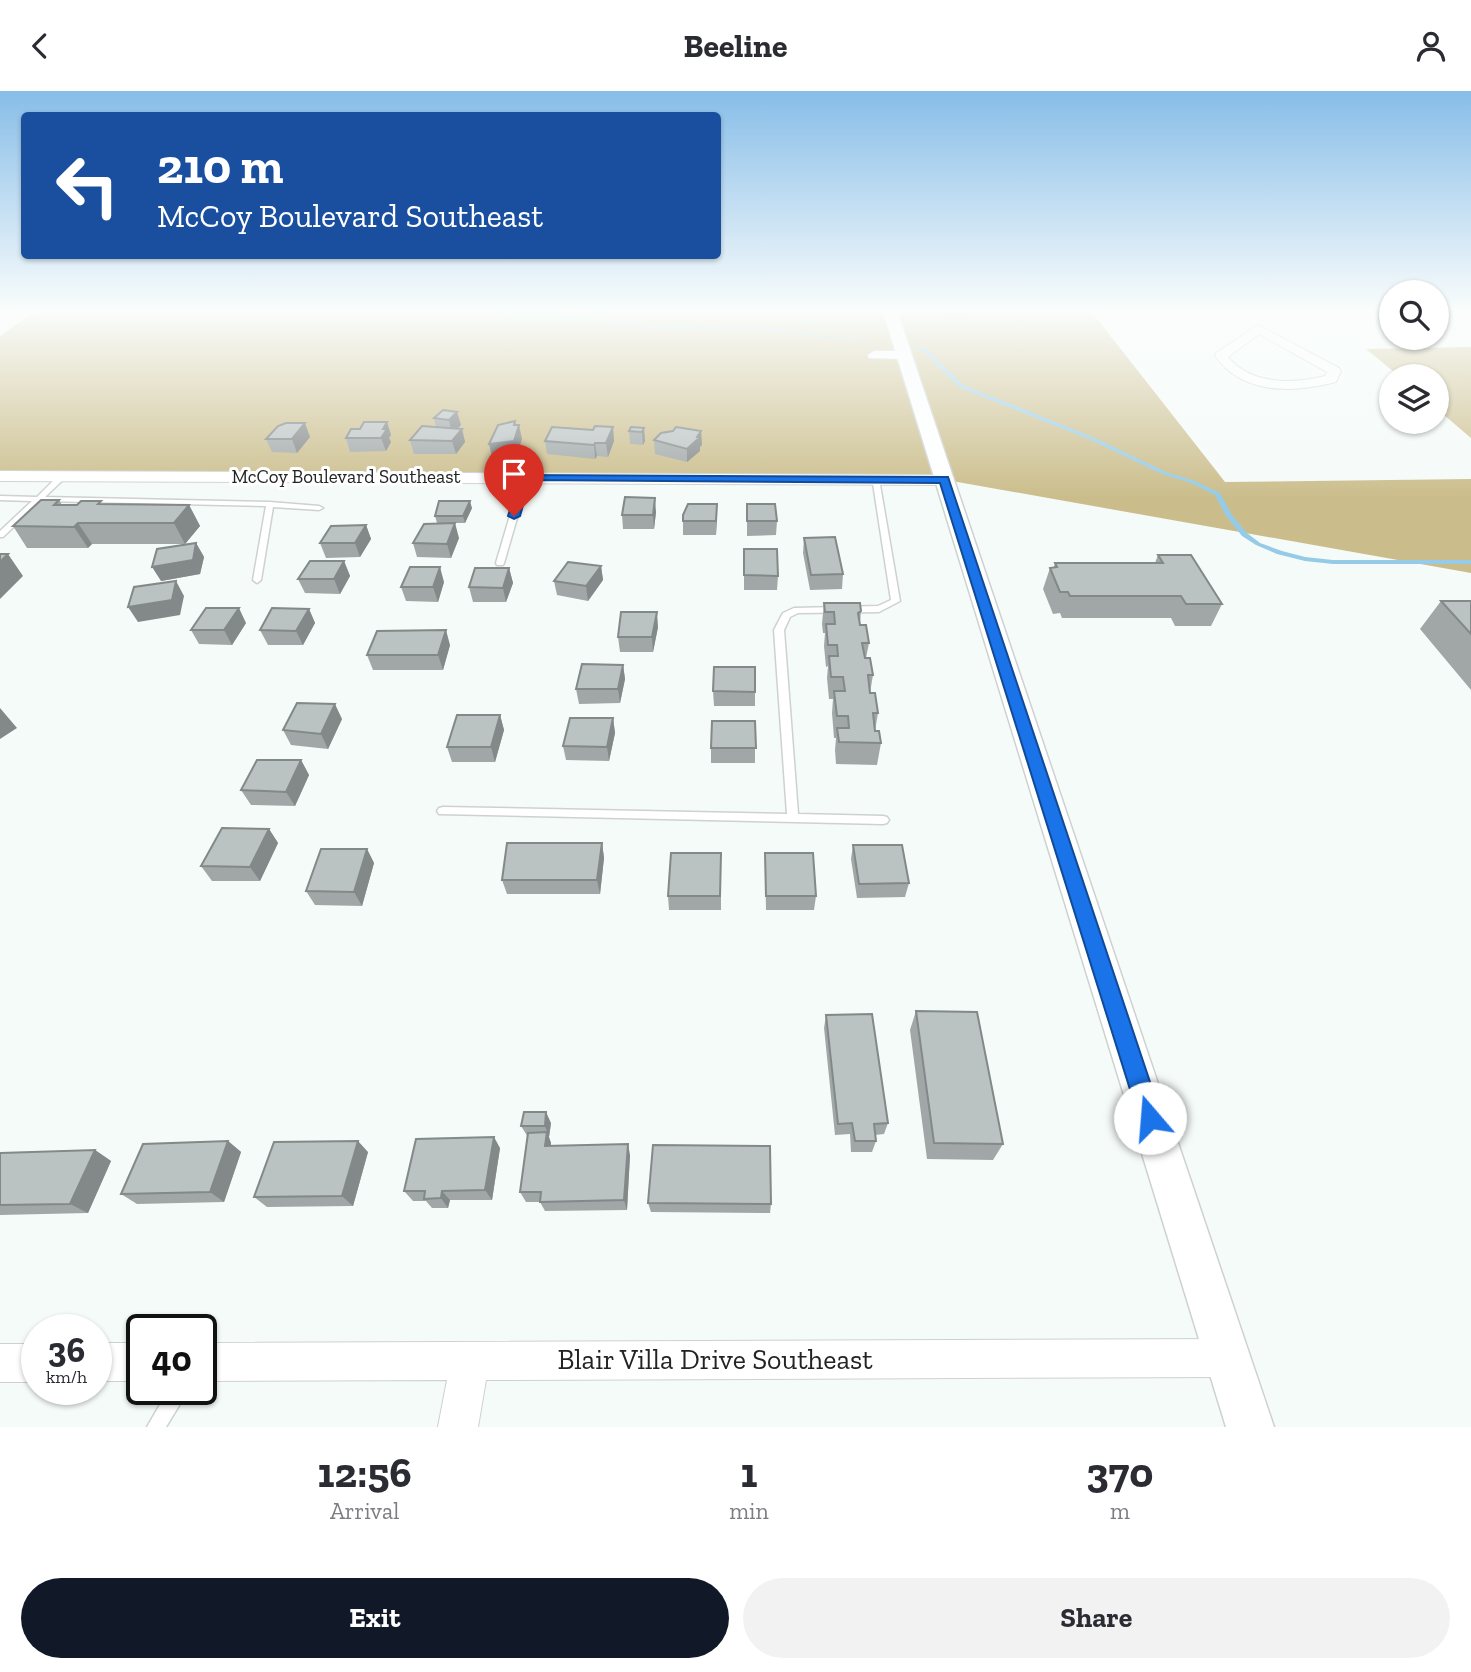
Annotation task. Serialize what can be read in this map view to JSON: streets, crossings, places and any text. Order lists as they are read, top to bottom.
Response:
{
  "streets": {
    "street": ["McCoy Boulevard Southeast", "Blair Villa Drive Southeast"]
  },
  "page": {
    "header": "Beeline",
    "turn": ["210 m", "McCoy Boulevard Southeast"],
    "speed": "36 km/h",
    "limit": "40",
    "eta": [
      "12:56",
      "Arrival",
      "1",
      "min",
      "370",
      "m"
    ],
    "buttons": ["Exit", "Share"]
  }
}
